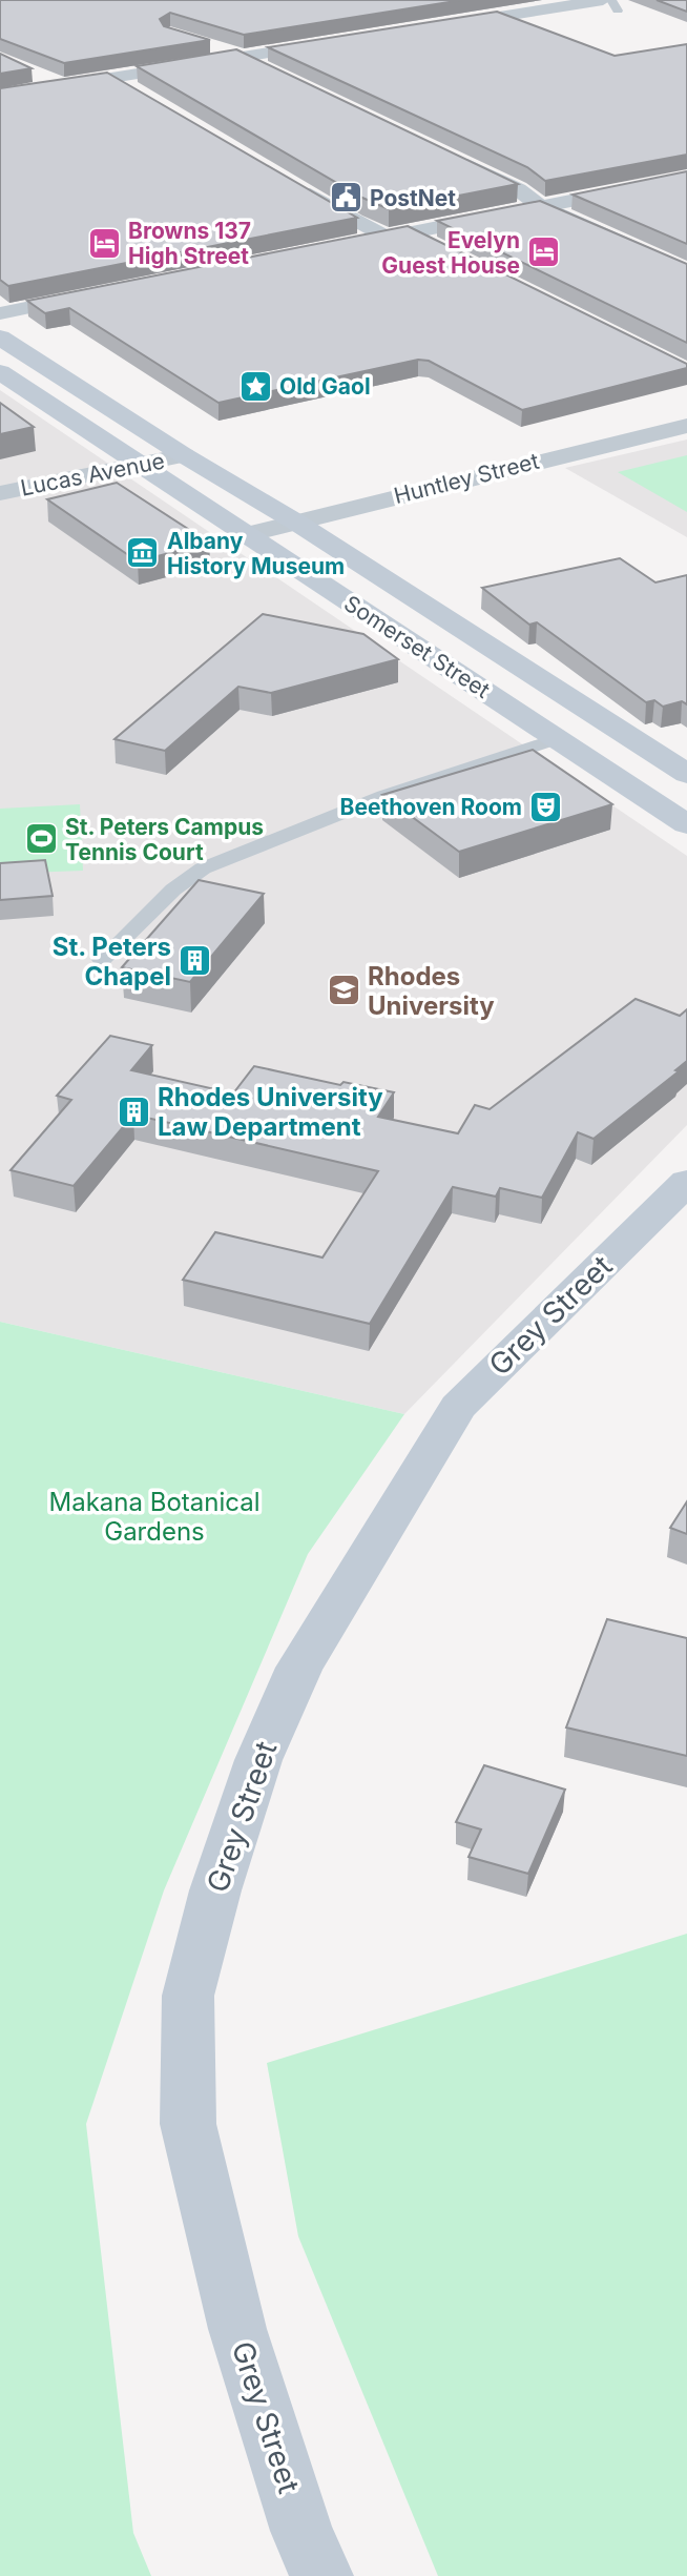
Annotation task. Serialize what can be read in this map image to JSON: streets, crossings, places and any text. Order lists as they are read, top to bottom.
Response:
{
  "streets": {
    "main road": ["Somerset Street", "Grey Street"],
    "street": ["Lucas Avenue", "Huntley Street"]
  },
  "crossings": [
    ["Lucas Avenue", "Somerset Street"],
    ["Huntley Street", "Somerset Street"]
  ],
  "parks": ["Makana Botanical Gardens"],
  "places": {
    "public building": ["PostNet"],
    "hotel": ["Browns 137 High Street", "Evelyn Guest House"],
    "place": ["Old Gaol"],
    "museum": ["Albany History Museum"],
    "theatre": ["Beethoven Room"],
    "sports": ["St. Peters Campus Tennis Court"],
    "building": ["St. Peters Chapel", "Rhodes University Law Department"],
    "school or university": ["Rhodes University"]
  }
}
